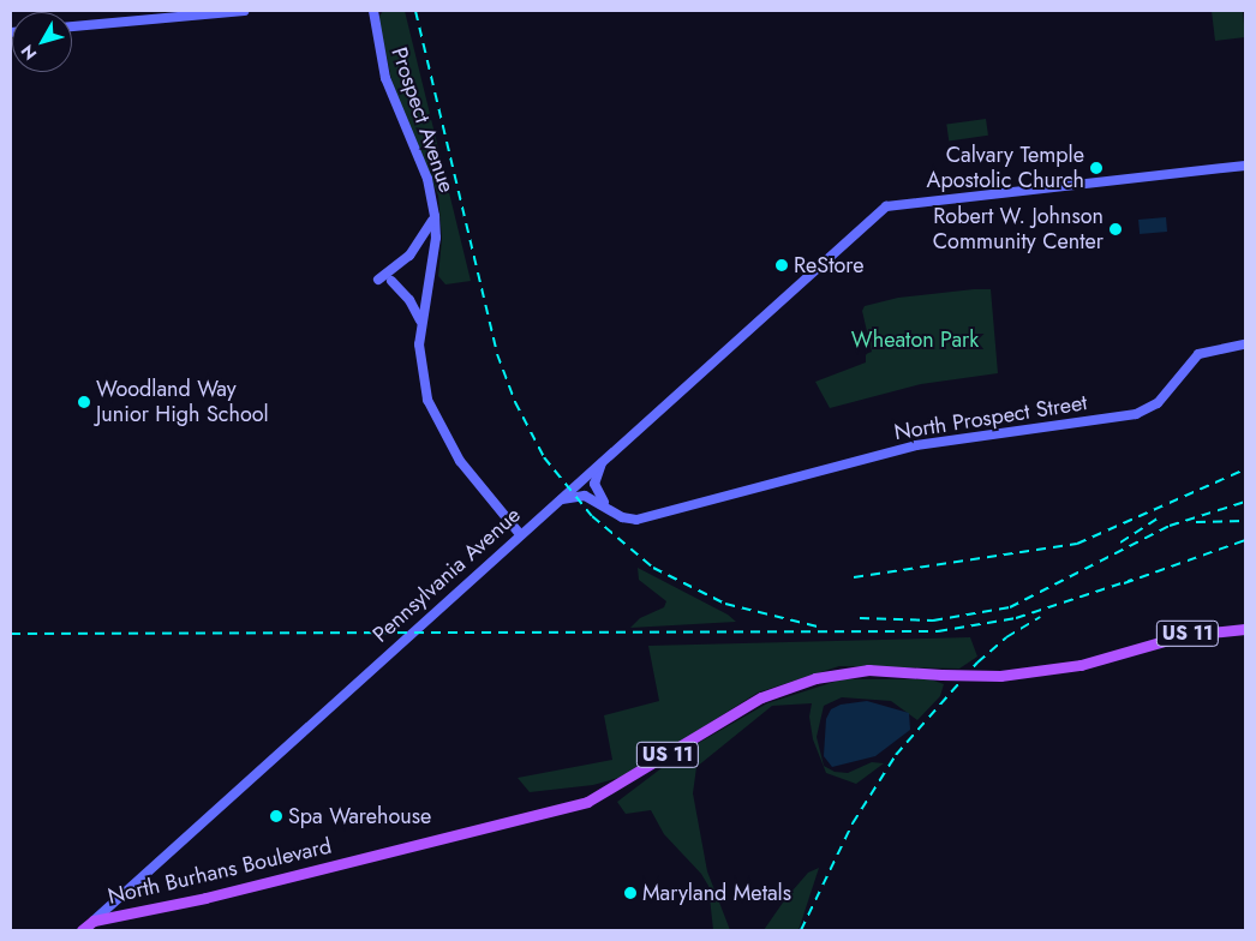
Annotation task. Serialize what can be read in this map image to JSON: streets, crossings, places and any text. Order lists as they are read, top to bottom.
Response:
{
  "streets": {
    "main road": [
      "Prospect Avenue",
      "North Prospect Street",
      "Pennsylvania Avenue",
      "US 11",
      "North Burhans Boulevard"
    ]
  },
  "crossings": [
    ["Prospect Avenue", "Pennsylvania Avenue"],
    ["Pennsylvania Avenue", "North Burhans Boulevard"]
  ],
  "parks": ["Wheaton Park"],
  "places": [
    "Calvary Temple Apostolic Church",
    "Robert W. Johnson Community Center",
    "ReStore",
    "Woodland Way Junior High School",
    "Spa Warehouse",
    "Maryland Metals"
  ],
  "north": "bottom left"
}
